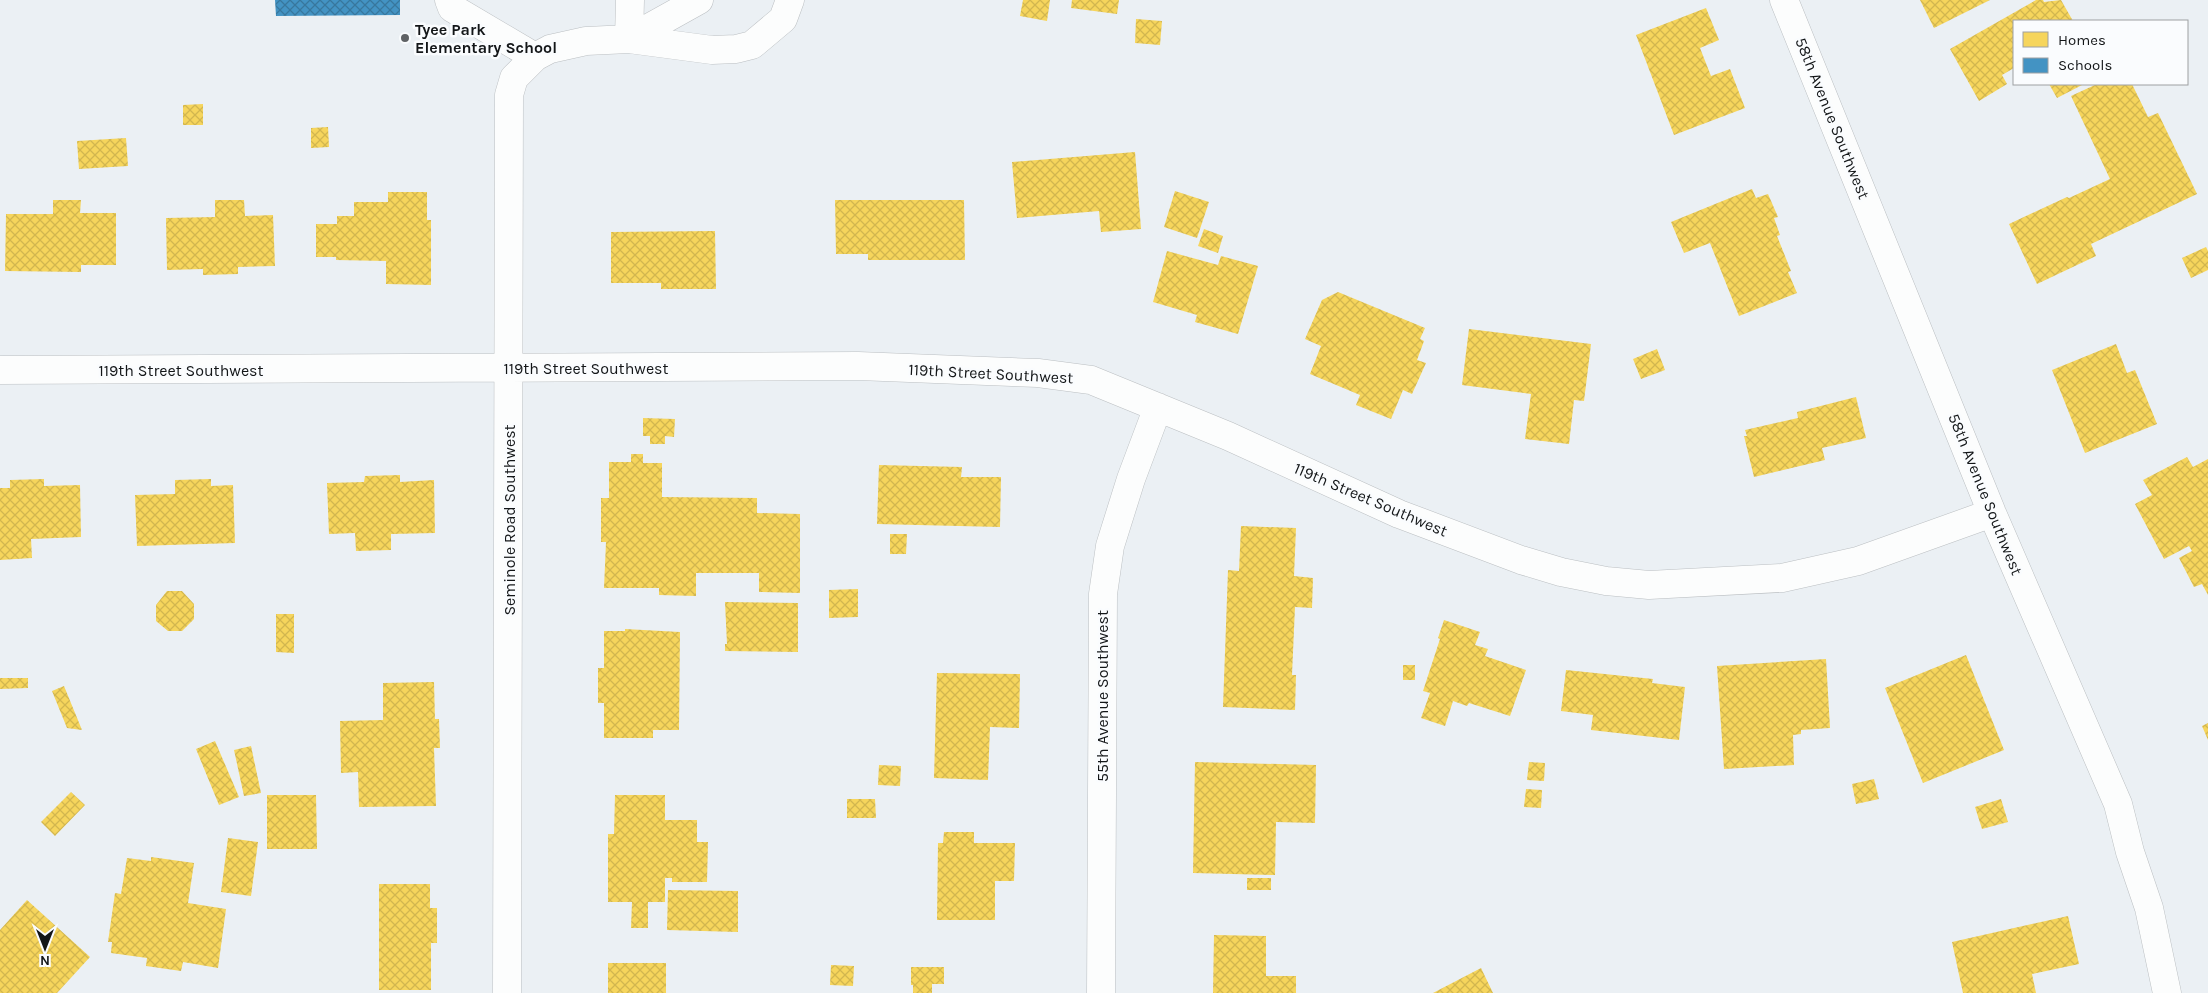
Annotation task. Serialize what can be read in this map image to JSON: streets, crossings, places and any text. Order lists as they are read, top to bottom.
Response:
{
  "streets": {
    "street": [
      "58th Avenue Southwest",
      "119th Street Southwest",
      "Seminole Road Southwest",
      "55th Avenue Southwest"
    ]
  },
  "crossings": [
    ["58th Avenue Southwest", "119th Street Southwest"],
    ["119th Street Southwest", "Seminole Road Southwest"],
    ["119th Street Southwest", "55th Avenue Southwest"]
  ],
  "places": ["Tyee Park Elementary School"],
  "legend": ["Homes", "Schools"],
  "north": "bottom"
}
